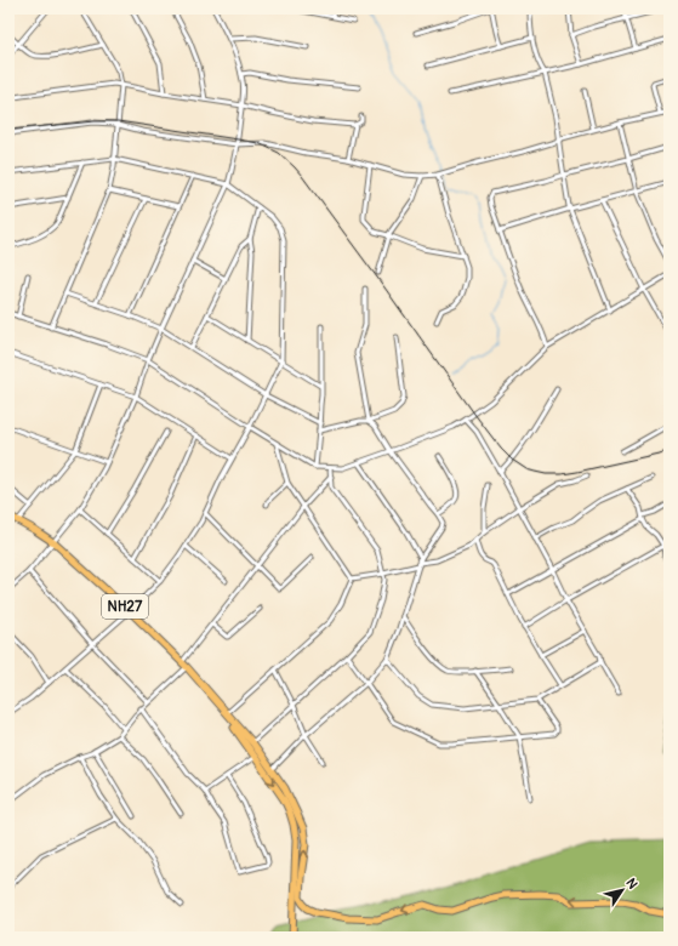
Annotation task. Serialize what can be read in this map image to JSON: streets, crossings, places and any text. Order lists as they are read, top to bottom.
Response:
{
  "streets": {
    "highway": ["NH27"]
  },
  "north": "top right"
}
